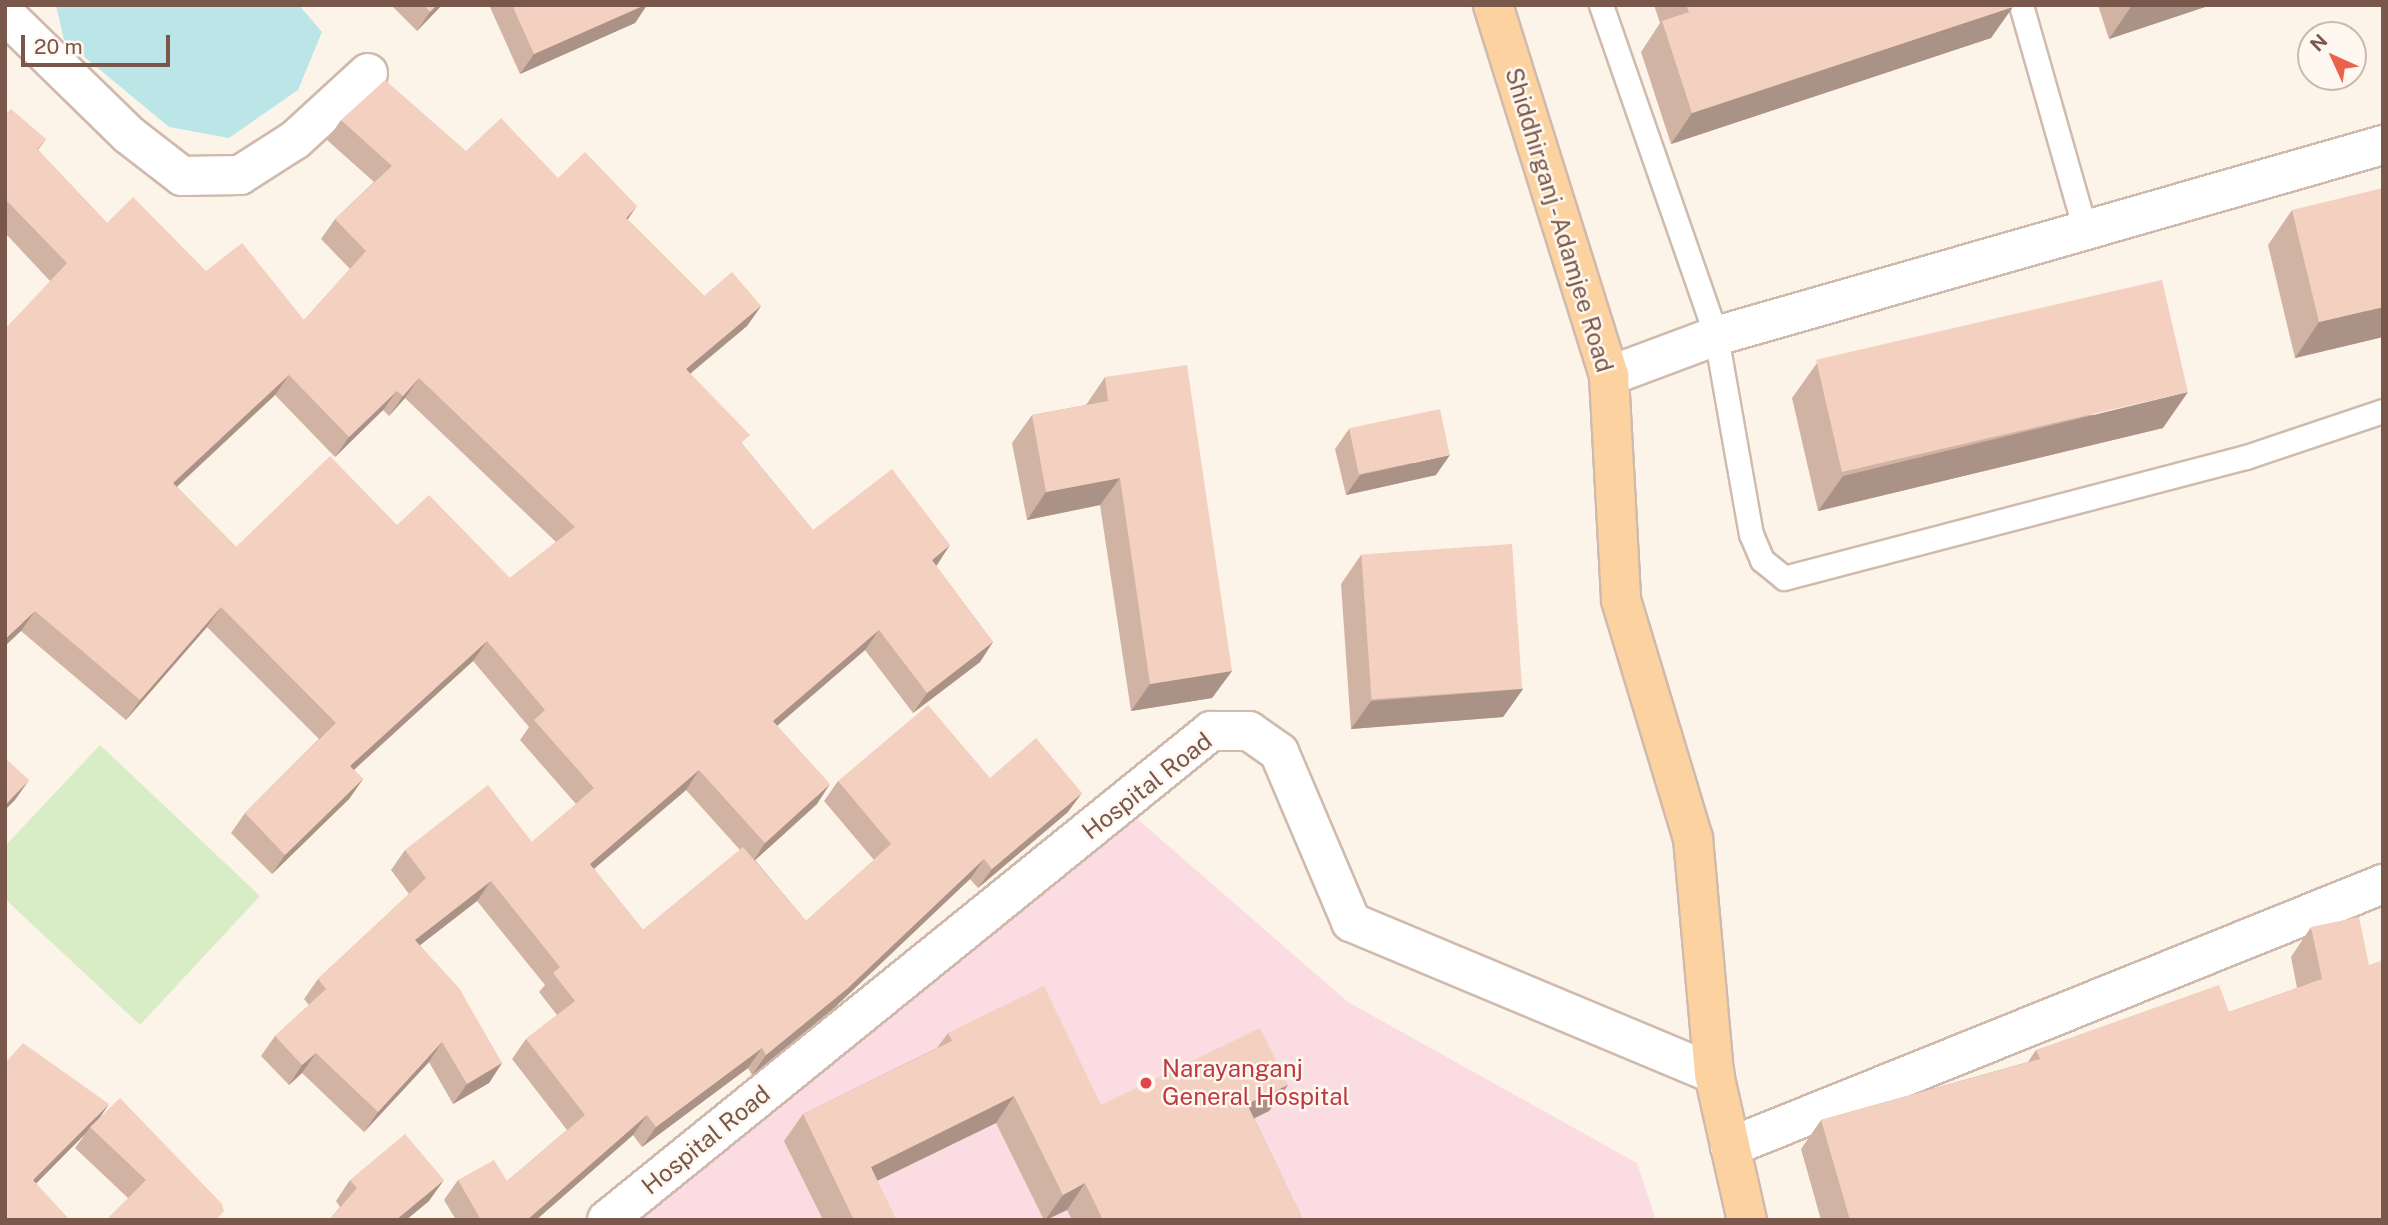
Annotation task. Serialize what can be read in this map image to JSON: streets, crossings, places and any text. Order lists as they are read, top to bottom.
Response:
{
  "streets": {
    "main road": ["Shiddhirganj - Adamjee Road"],
    "street": ["Hospital Road"]
  },
  "crossings": [
    ["Shiddhirganj - Adamjee Road", "Hospital Road"]
  ],
  "places": ["Narayanganj General Hospital"],
  "scale_bar": "20 m",
  "north": "top left"
}
